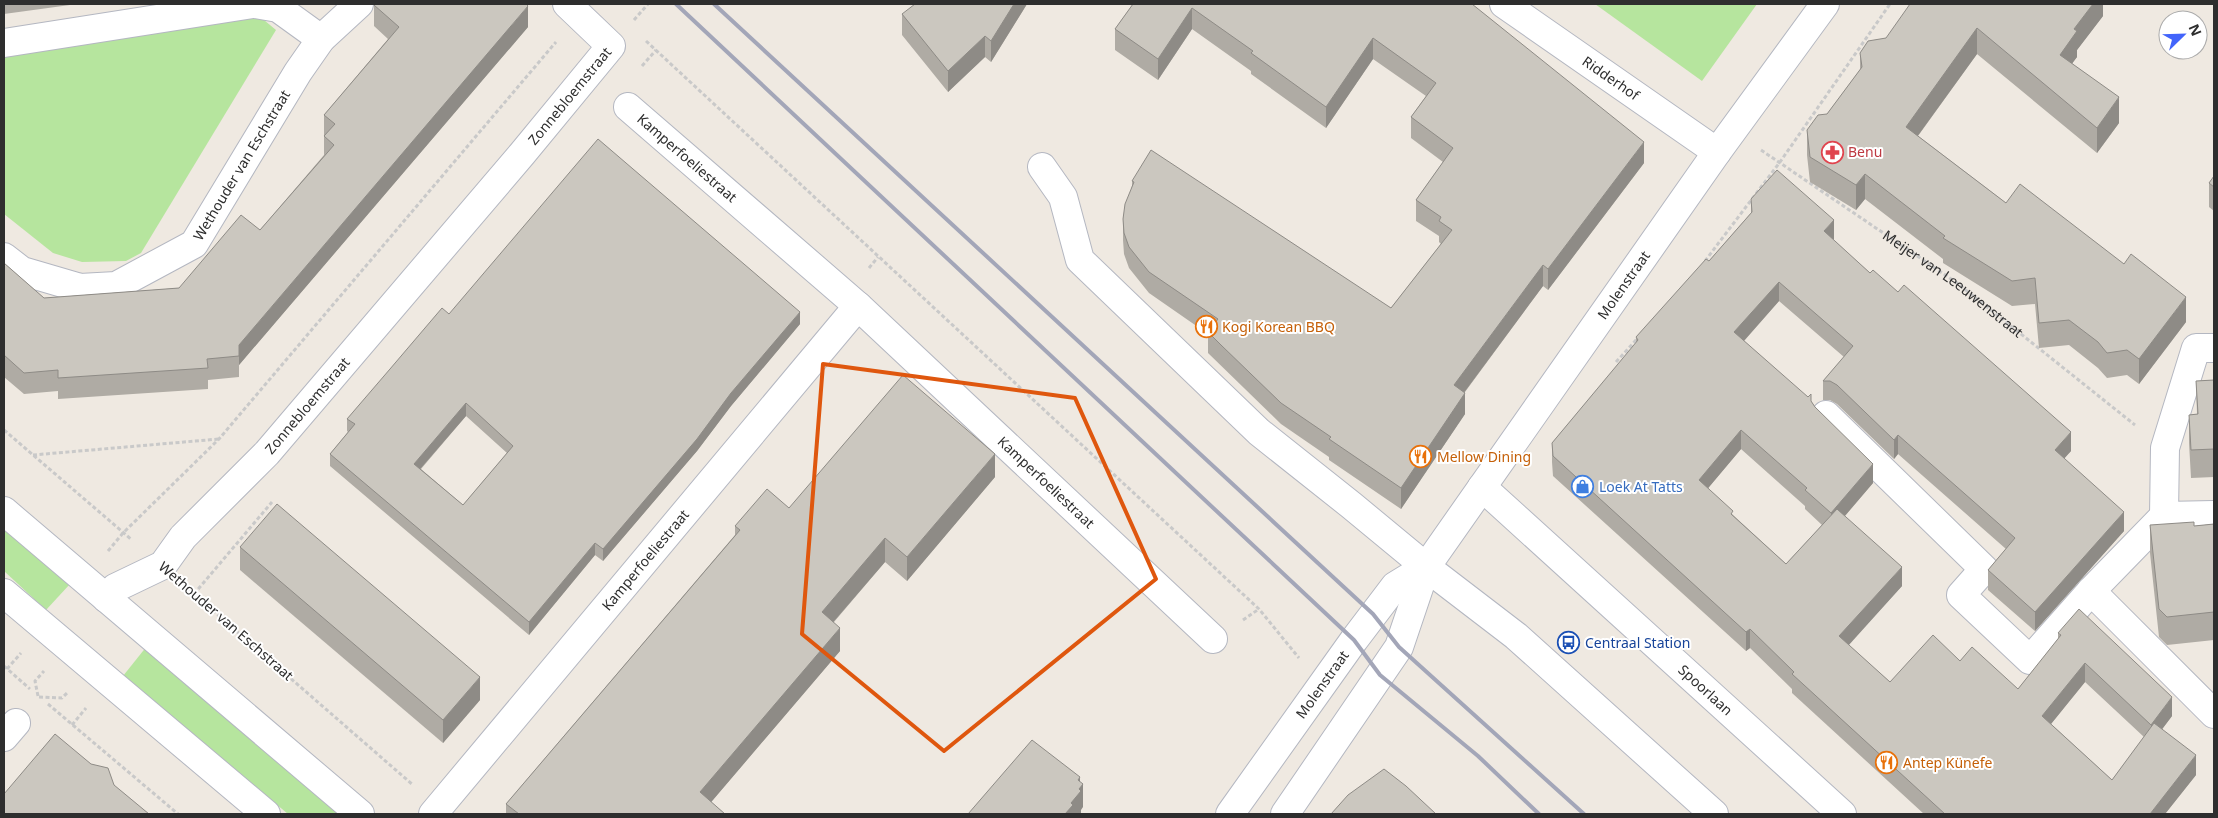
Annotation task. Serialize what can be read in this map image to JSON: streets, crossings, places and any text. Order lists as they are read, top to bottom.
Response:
{
  "streets": {
    "street": [
      "Ridderhof",
      "Zonnebloemstraat",
      "Kamperfoeliestraat",
      "Wethouder van Eschstraat",
      "Molenstraat",
      "Spoorlaan"
    ],
    "path": ["Meijer van Leeuwenstraat"]
  },
  "crossings": [
    ["Ridderhof", "Molenstraat"],
    ["Zonnebloemstraat", "Wethouder van Eschstraat"],
    ["Kamperfoeliestraat", "Wethouder van Eschstraat"],
    ["Molenstraat", "Meijer van Leeuwenstraat"],
    ["Molenstraat", "Spoorlaan"]
  ],
  "places": {
    "pharmacy": ["Benu"],
    "restaurant": ["Kogi Korean BBQ", "Mellow Dining", "Antep Künefe"],
    "shop": ["Loek At Tatts"],
    "bus stop": ["Centraal Station"]
  },
  "north": "top right"
}
